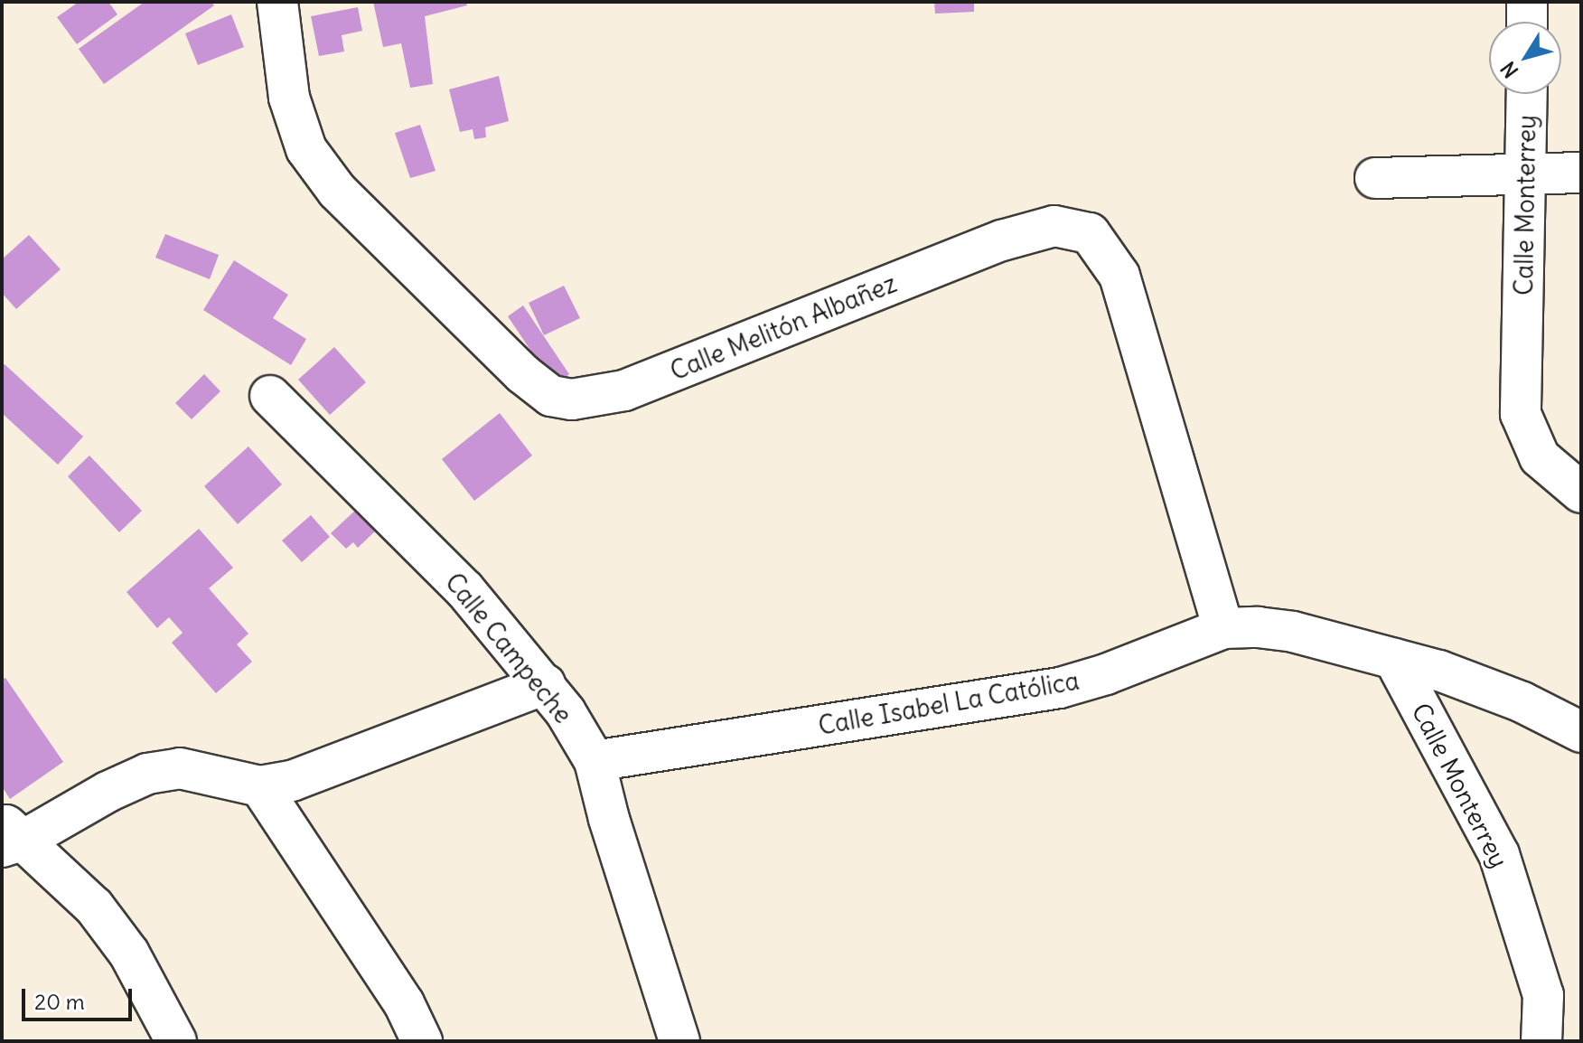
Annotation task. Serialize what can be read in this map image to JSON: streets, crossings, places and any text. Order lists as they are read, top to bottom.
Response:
{
  "streets": {
    "street": [
      "Calle Monterrey",
      "Calle Melitón Albañez",
      "Calle Campeche",
      "Calle Isabel La Católica"
    ]
  },
  "crossings": [
    ["Calle Monterrey", "Calle Isabel La Católica"],
    ["Calle Melitón Albañez", "Calle Isabel La Católica"],
    ["Calle Campeche", "Calle Isabel La Católica"]
  ],
  "scale_bar": "20 m",
  "north": "bottom left"
}
